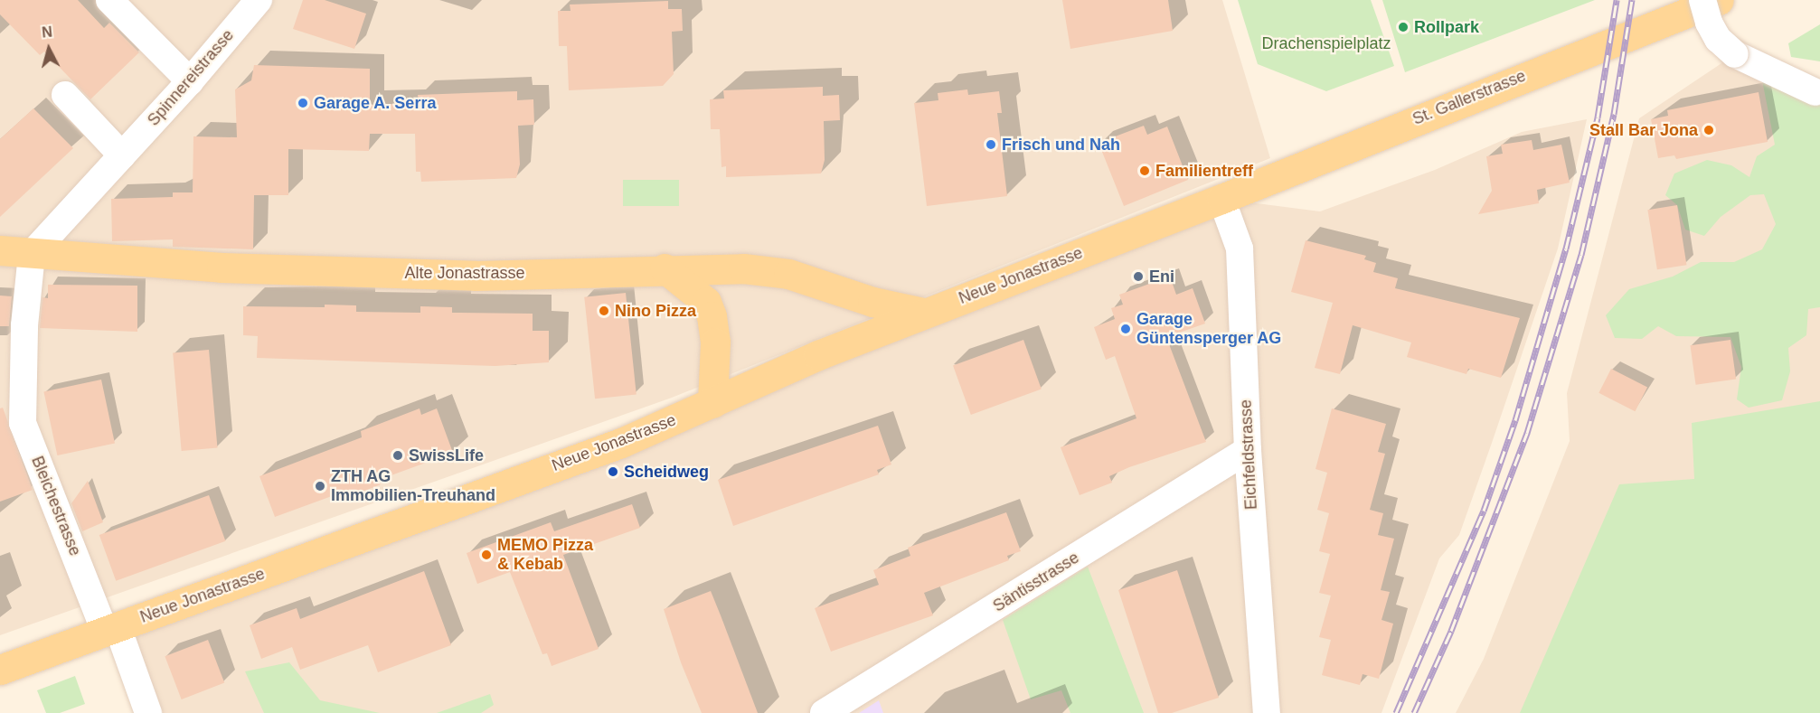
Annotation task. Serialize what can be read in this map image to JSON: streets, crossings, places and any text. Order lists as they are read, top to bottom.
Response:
{
  "streets": {
    "main road": ["St. Gallerstrasse", "Alte Jonastrasse", "Neue Jonastrasse"],
    "street": [
      "Spinnereistrasse",
      "Eichfeldstrasse",
      "Bleichestrasse",
      "Säntisstrasse"
    ]
  },
  "crossings": [
    ["Spinnereistrasse", "Alte Jonastrasse"],
    ["Spinnereistrasse", "Bleichestrasse"],
    ["St. Gallerstrasse", "Neue Jonastrasse"],
    ["St. Gallerstrasse", "Eichfeldstrasse"],
    ["Alte Jonastrasse", "Neue Jonastrasse"],
    ["Alte Jonastrasse", "Bleichestrasse"],
    ["Neue Jonastrasse", "Eichfeldstrasse"],
    ["Neue Jonastrasse", "Bleichestrasse"],
    ["Eichfeldstrasse", "Säntisstrasse"]
  ],
  "parks": ["Drachenspielplatz"],
  "places": [
    "Rollpark",
    "Garage A. Serra",
    "Stall Bar Jona",
    "Frisch und Nah",
    "Familientreff",
    "Eni",
    "Nino Pizza",
    "Garage Güntensperger AG",
    "SwissLife",
    "Scheidweg",
    "ZTH AG Immobilien-Treuhand",
    "MEMO Pizza & Kebab"
  ],
  "north": "top"
}
